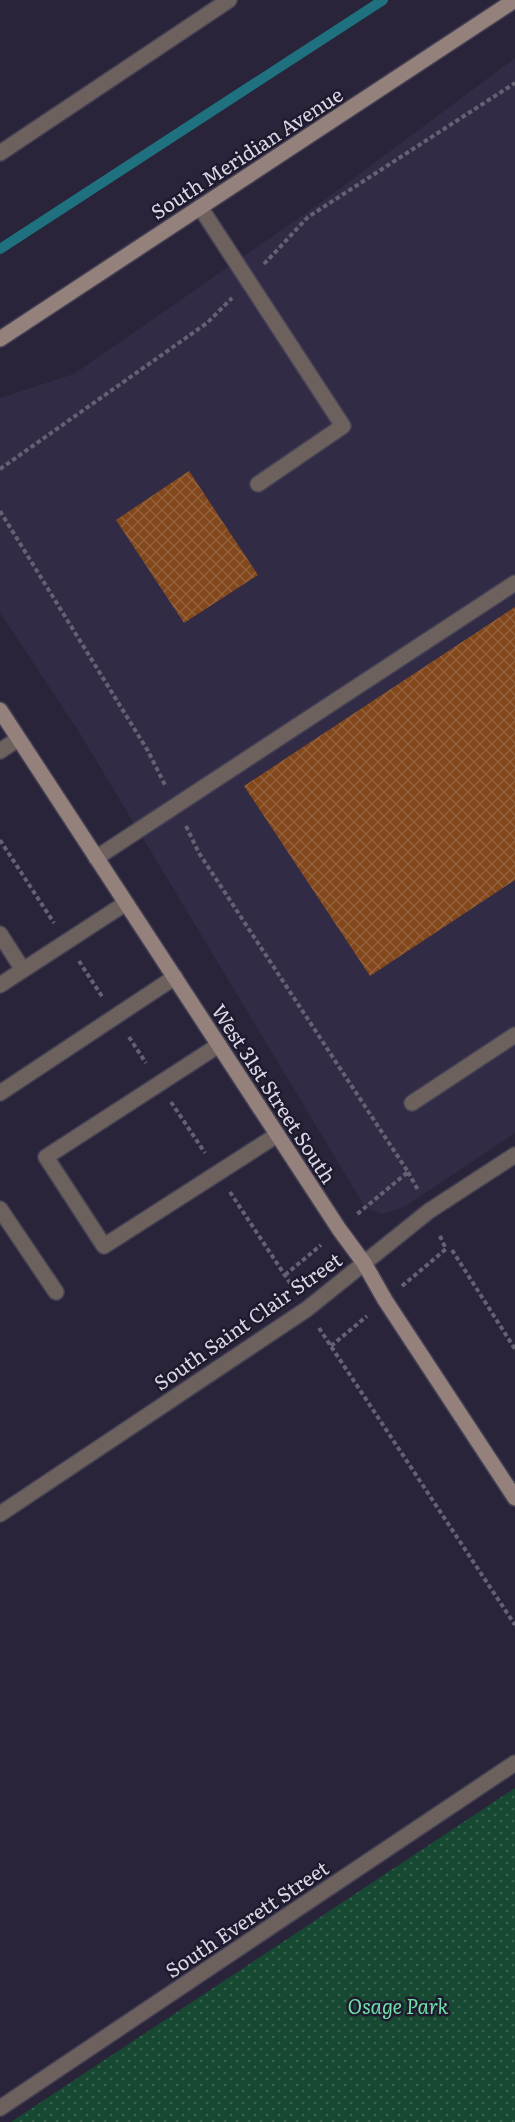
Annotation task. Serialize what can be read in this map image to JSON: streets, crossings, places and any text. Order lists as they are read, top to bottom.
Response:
{
  "streets": {
    "street": [
      "South Meridian Avenue",
      "West 31st Street South",
      "South Saint Clair Street",
      "South Everett Street"
    ]
  },
  "crossings": [
    ["West 31st Street South", "South Saint Clair Street"]
  ],
  "parks": ["Osage Park"]
}
